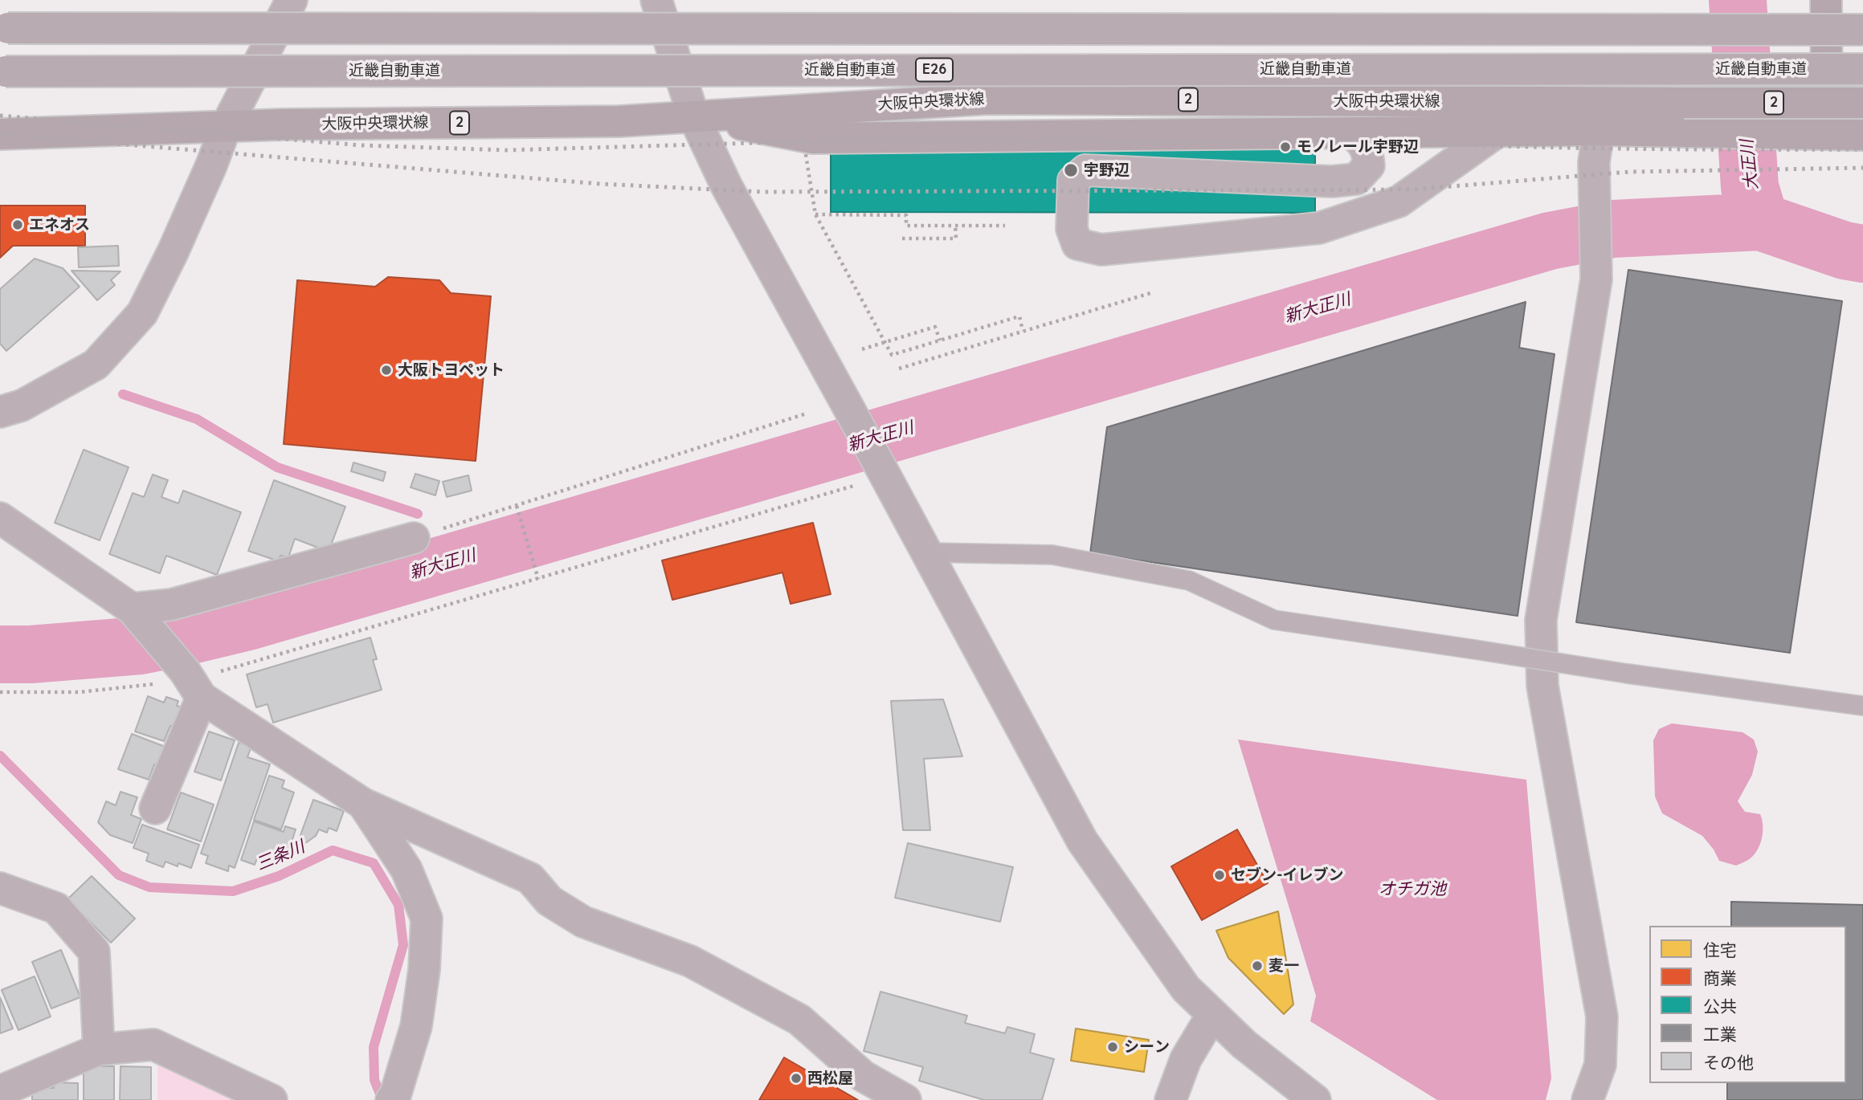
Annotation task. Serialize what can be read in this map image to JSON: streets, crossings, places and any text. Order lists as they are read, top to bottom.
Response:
{
  "streets": {
    "highway": ["近畿自動車道", "E26"],
    "main road": ["2", "大阪中央環状線"]
  },
  "water": [
    "大正川",
    "新大正川",
    "三条川",
    "オチガ池"
  ],
  "places": [
    "モノレール宇野辺",
    "宇野辺",
    "エネオス",
    "大阪トヨペット",
    "セブン-イレブン",
    "麦一",
    "シーン",
    "西松屋"
  ],
  "legend": [
    "住宅",
    "商業",
    "公共",
    "工業",
    "その他"
  ]
}
